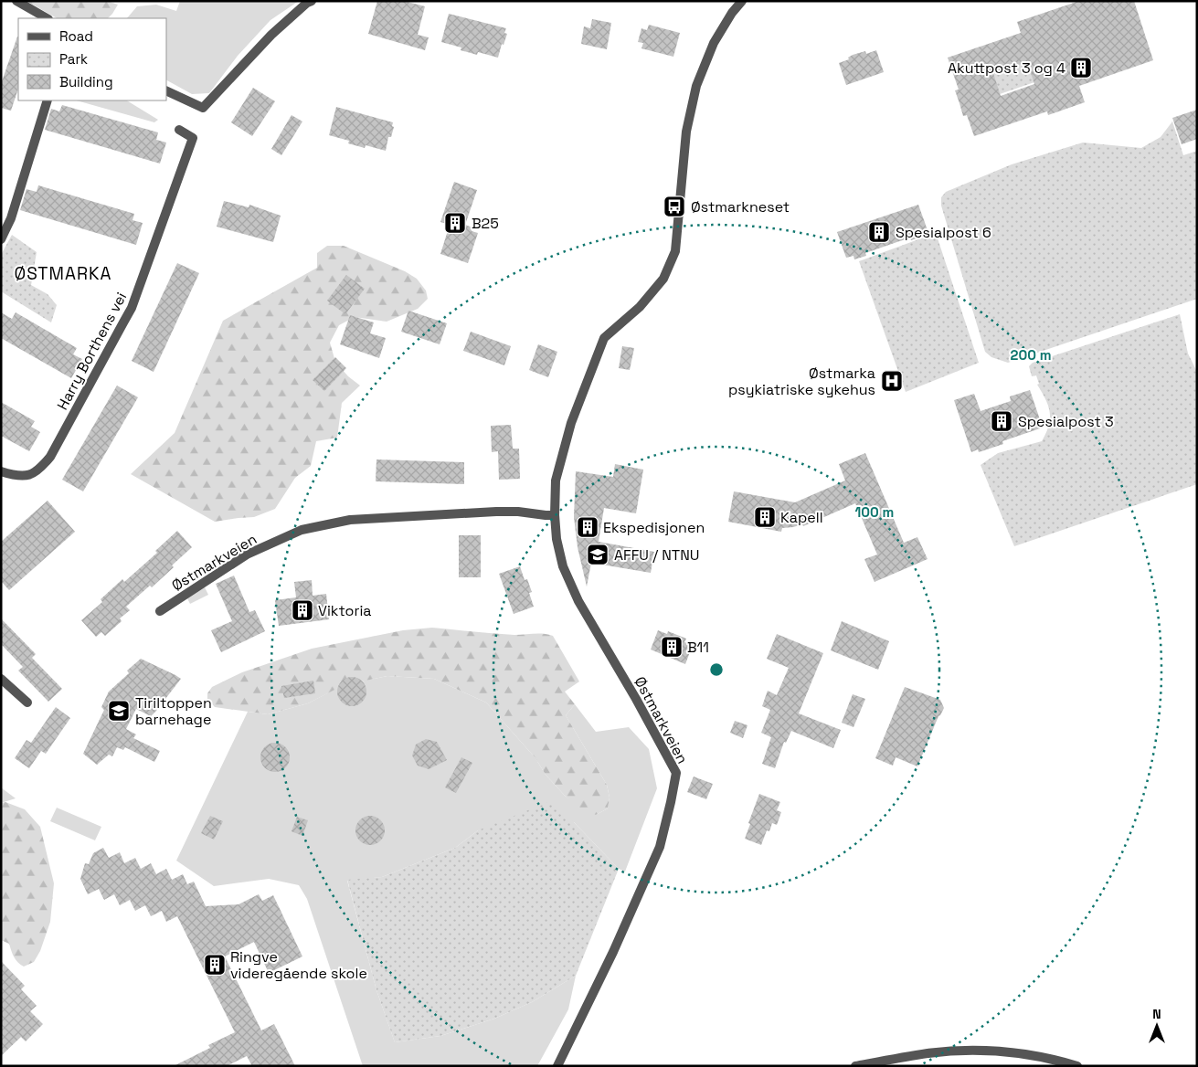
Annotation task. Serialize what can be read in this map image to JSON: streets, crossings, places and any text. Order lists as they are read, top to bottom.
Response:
{
  "streets": {
    "street": ["Harry Borthens vei", "Østmarkveien"]
  },
  "districts": ["ØSTMARKA"],
  "places": {
    "building": [
      "Akuttpost 3 og 4",
      "B25",
      "Spesialpost 6",
      "Spesialpost 3",
      "Kapell",
      "Ekspedisjonen",
      "Viktoria",
      "B11",
      "Ringve videregående skole"
    ],
    "bus stop": ["Østmarkneset"],
    "hospital": ["Østmarka psykiatriske sykehus"],
    "school or university": ["AFFU / NTNU", "Tiriltoppen barnehage"]
  },
  "legend": ["Road", "Park", "Building"],
  "north": "top",
  "rings": ["200 m", "100 m"]
}
